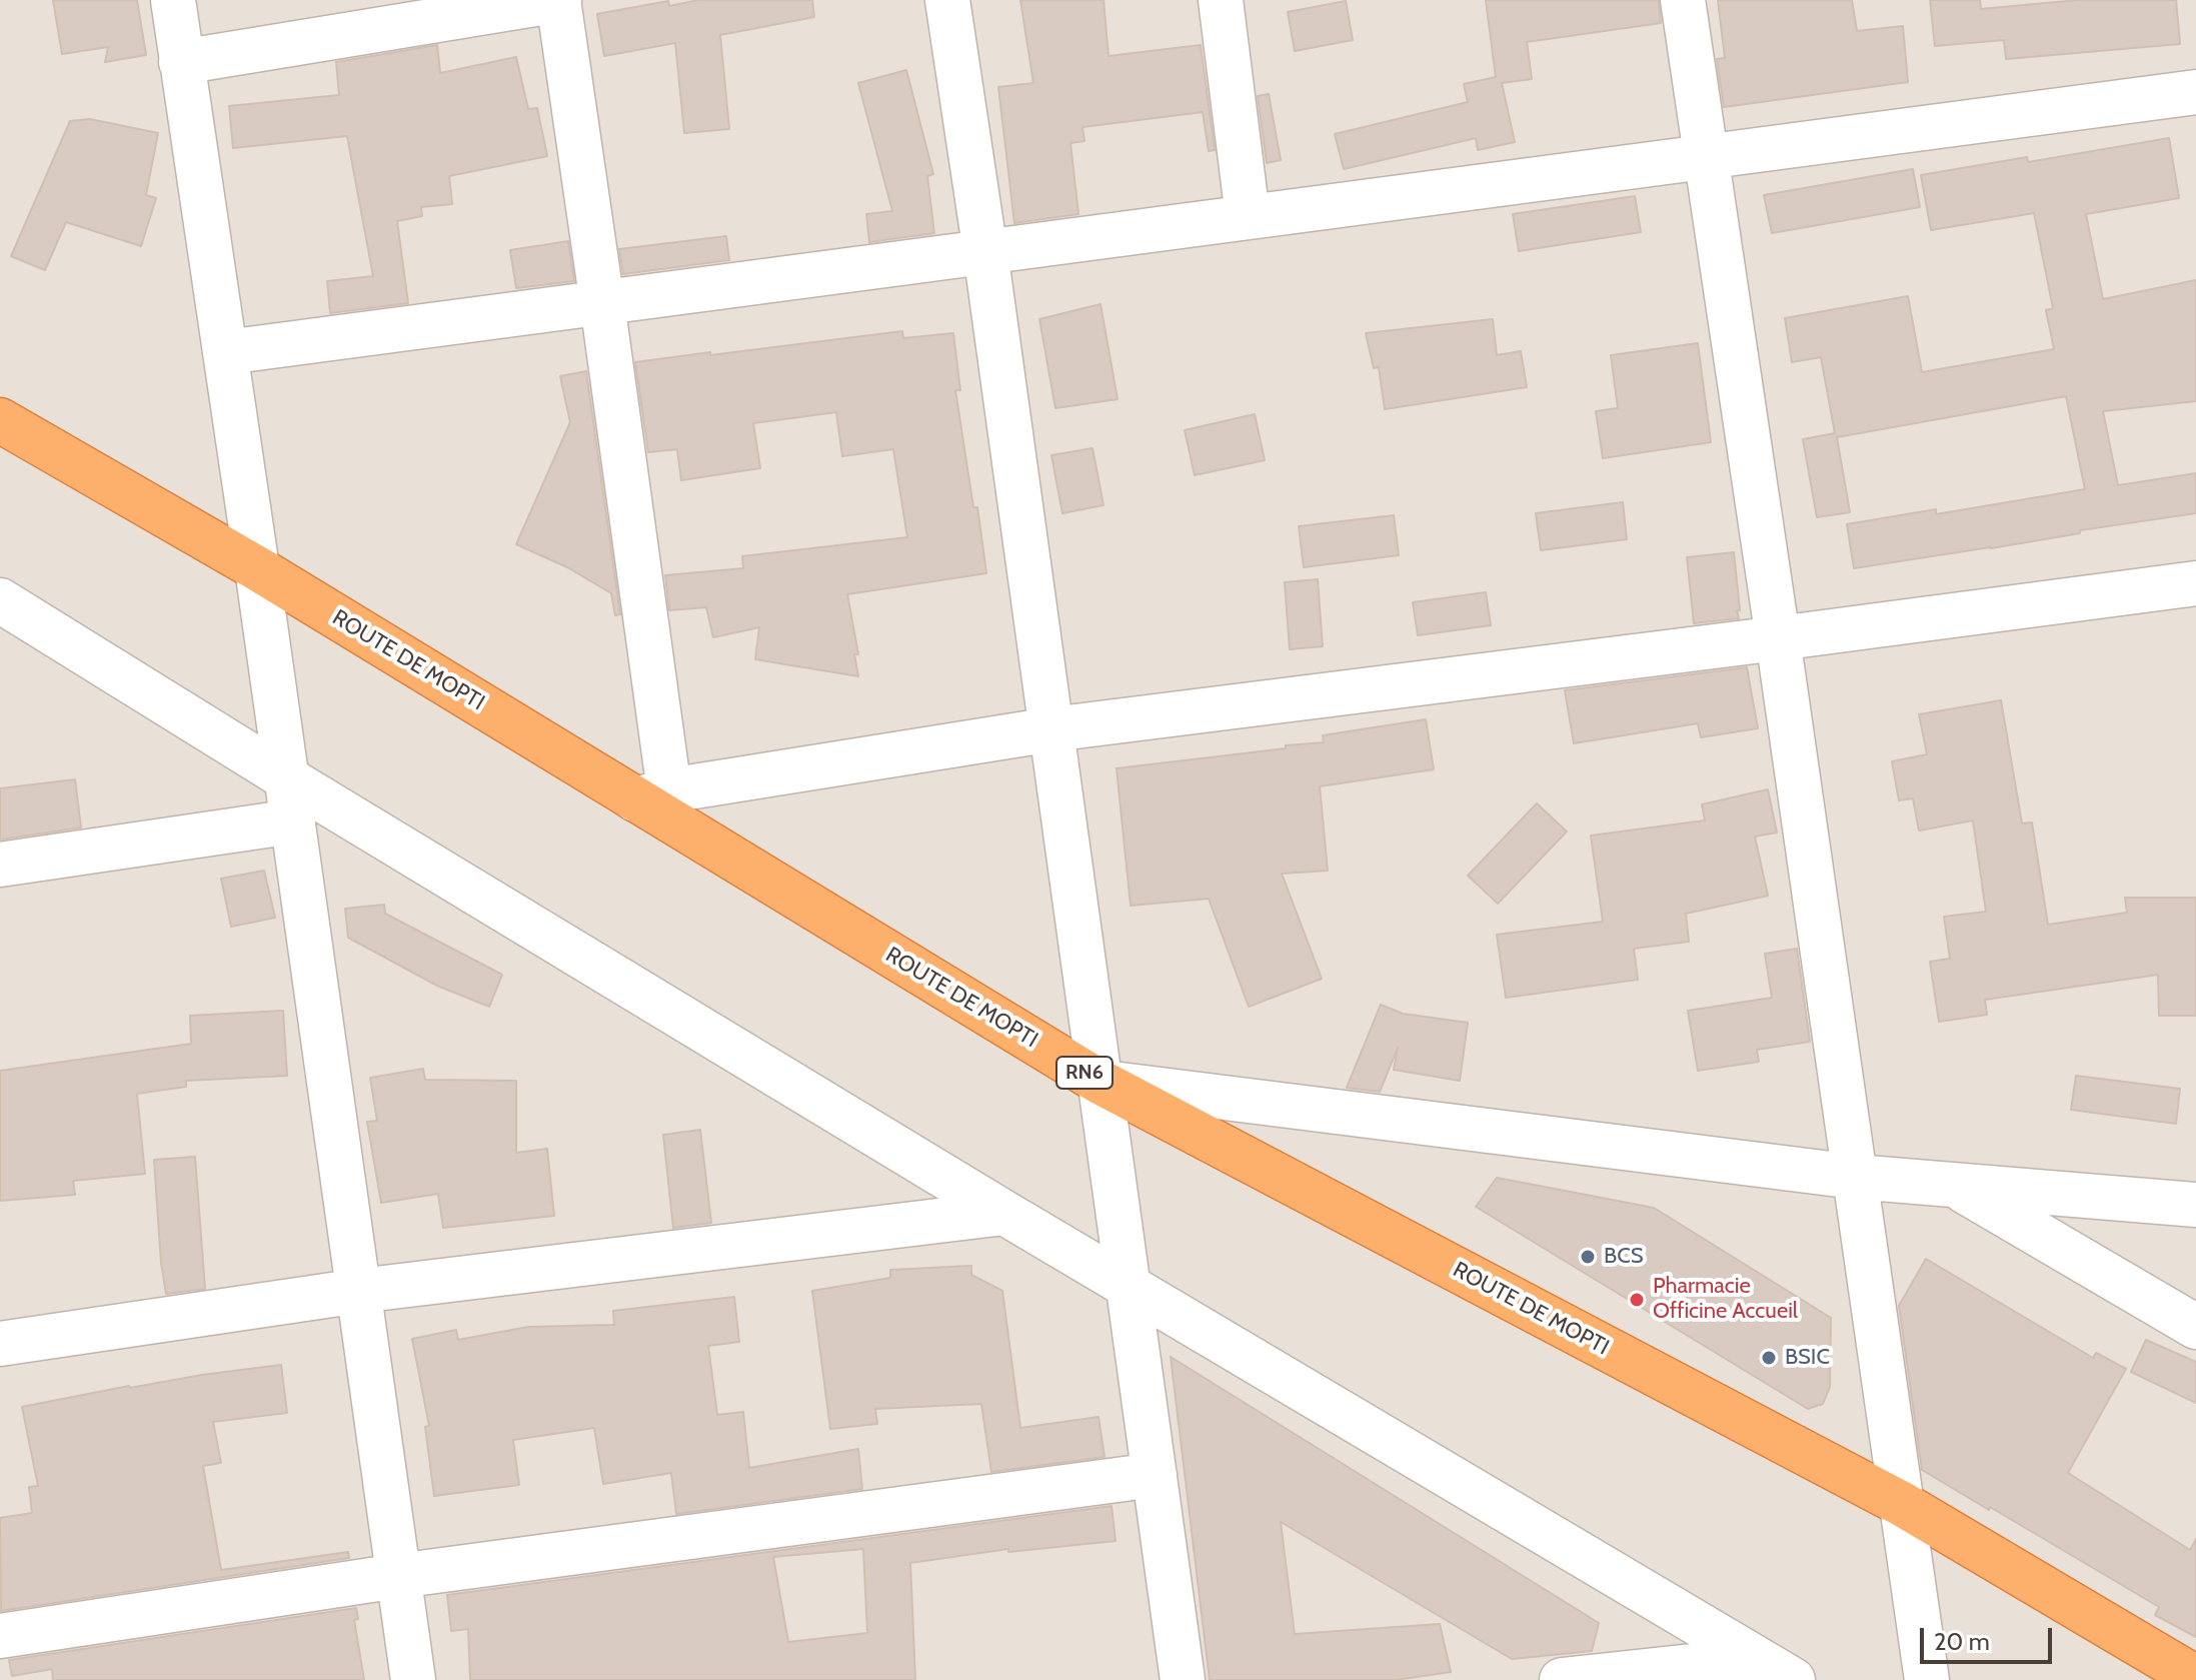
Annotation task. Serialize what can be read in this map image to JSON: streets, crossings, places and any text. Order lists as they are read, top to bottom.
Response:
{
  "streets": {
    "highway": ["ROUTE DE MOPTI", "RN6"]
  },
  "places": ["BCS", "Pharmacie Officine Accueil", "BSIC"],
  "scale_bar": "20 m"
}
